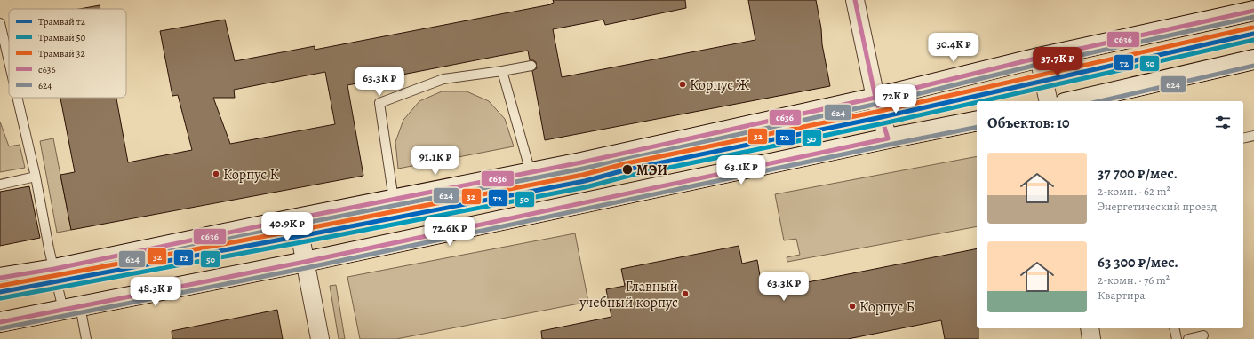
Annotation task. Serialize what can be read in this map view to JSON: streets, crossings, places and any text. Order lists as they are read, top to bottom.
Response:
{
  "places": [
    "Корпус Ж",
    "МЭИ",
    "Корпус К",
    "Главный учебный корпус",
    "Корпус Б"
  ],
  "lines": [
    "transit line с636",
    "transit line 624",
    "tram line 32",
    "tram line т2",
    "tram line 50"
  ],
  "legend": [
    "Трамвай т2",
    "Трамвай 50",
    "Трамвай 32",
    "с636",
    "624"
  ],
  "page": {
    "price": [
      "30.4K ₽",
      "37.7K ₽",
      "63.3K ₽",
      "72K ₽",
      "91.1K ₽",
      "63.1K ₽",
      "40.9K ₽",
      "72.6K ₽",
      "63.3K ₽",
      "48.3K ₽"
    ],
    "heading": "Объектов: 10",
    "list": [
      {
        "name": "37 700 ₽/мес.",
        "note": "2-комн. · 62 m² · Энергетический проезд"
      },
      {
        "name": "63 300 ₽/мес.",
        "note": "2-комн. · 76 m² · Квартира"
      }
    ]
  }
}
